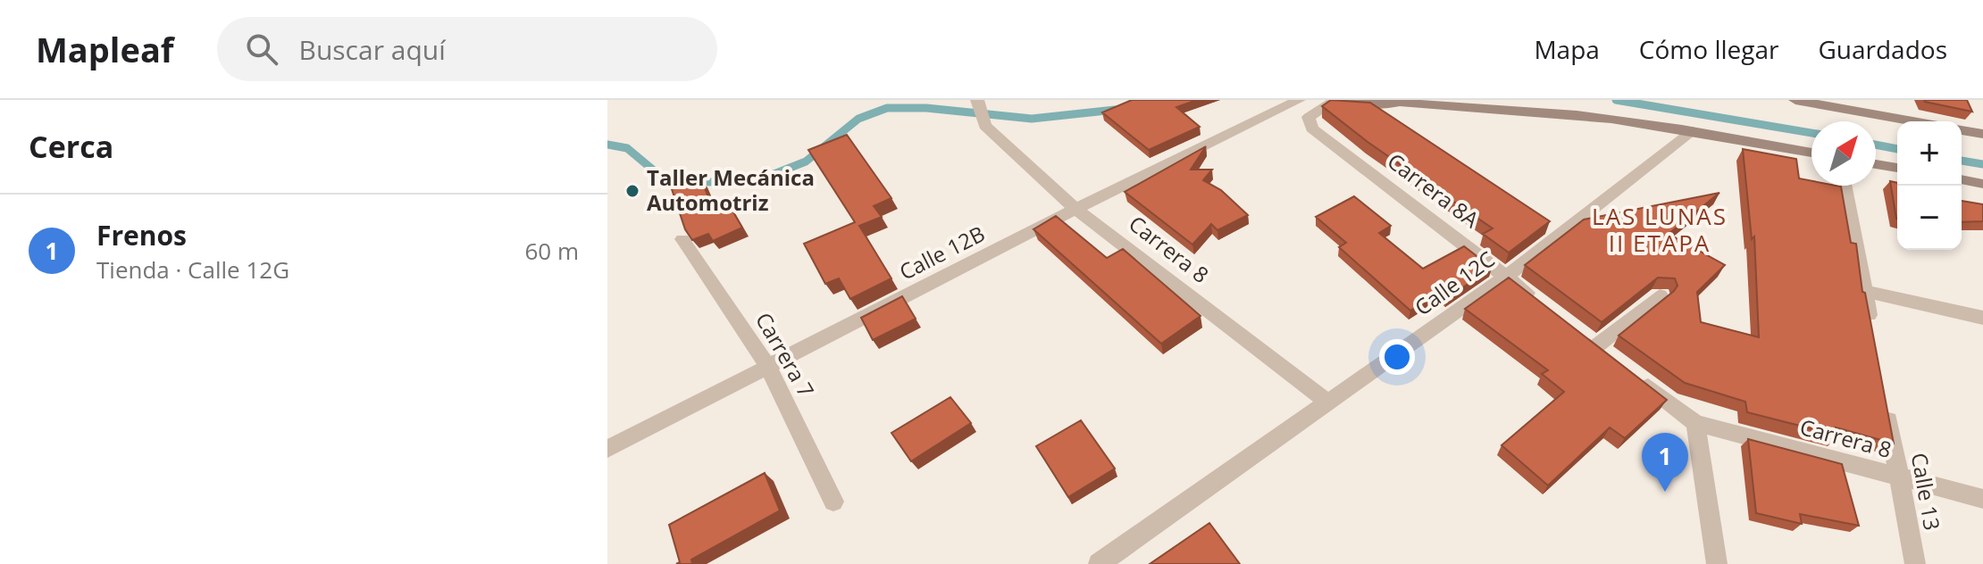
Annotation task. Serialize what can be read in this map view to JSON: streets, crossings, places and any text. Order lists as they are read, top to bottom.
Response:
{
  "streets": {
    "street": [
      "Carrera 8A",
      "Carrera 8",
      "Calle 12B",
      "Calle 12C",
      "Carrera 7",
      "Calle 13"
    ]
  },
  "crossings": [
    ["Carrera 8A", "Calle 12C"],
    ["Carrera 8", "Calle 12B"],
    ["Carrera 8", "Calle 12C"],
    ["Carrera 8", "Calle 13"],
    ["Calle 12B", "Carrera 7"]
  ],
  "districts": ["LAS LUNAS II ETAPA"],
  "places": ["Taller Mecánica Automotriz"],
  "north": "top right",
  "page": {
    "header": "Mapleaf",
    "search": "Buscar aquí",
    "nav": ["Mapa", "Cómo llegar", "Guardados"],
    "heading": "Cerca",
    "map_buttons": ["+", "−"],
    "list": [
      {
        "mark": "1",
        "name": "Frenos",
        "note": "Tienda · Calle 12G",
        "value": "60 m"
      }
    ],
    "pins": "1"
  }
}
